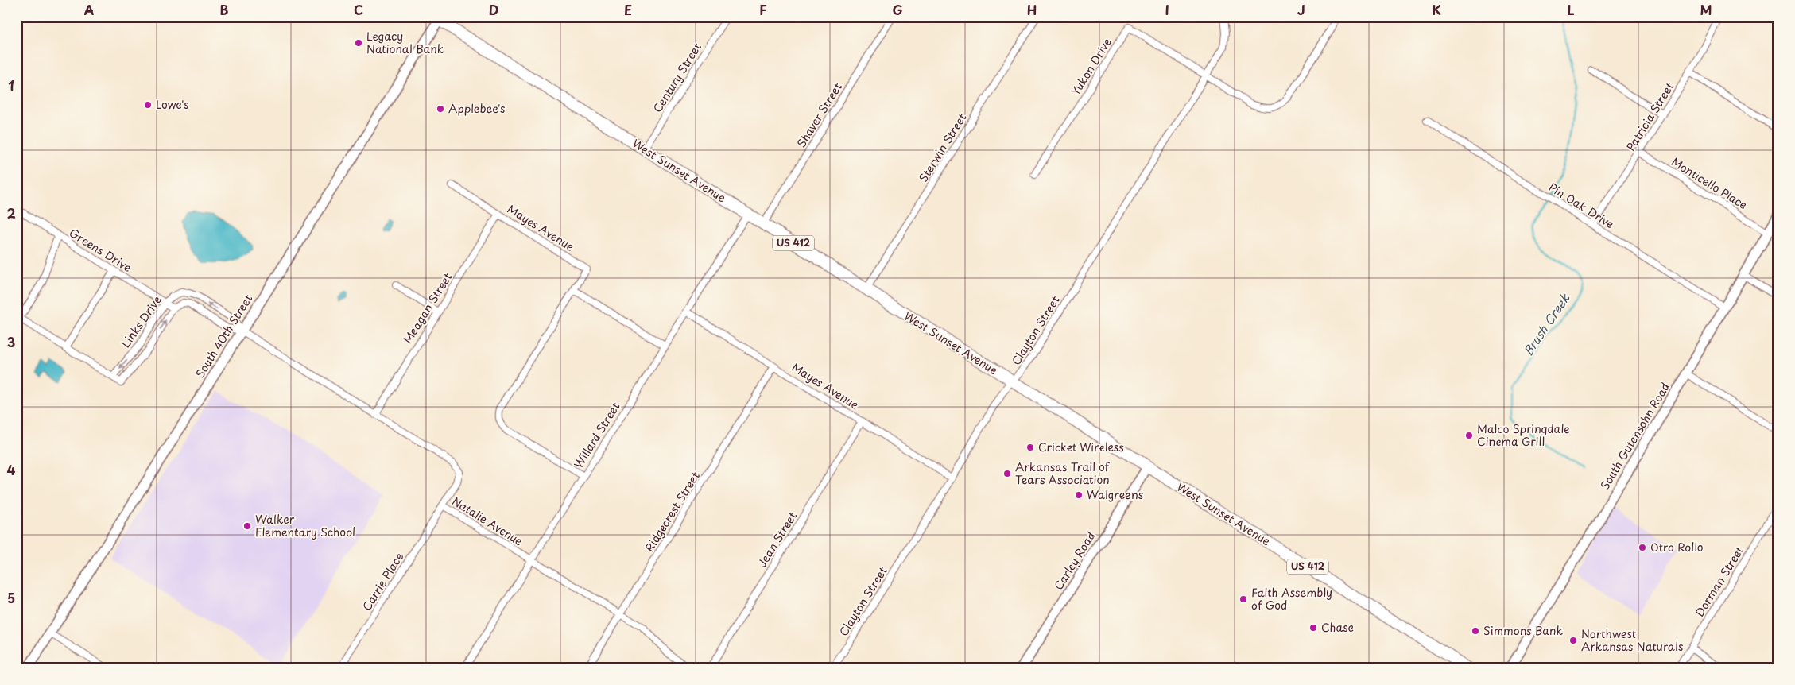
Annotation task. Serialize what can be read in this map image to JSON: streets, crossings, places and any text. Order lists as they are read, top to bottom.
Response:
{
  "streets": {
    "highway": ["West Sunset Avenue", "US 412"],
    "street": [
      "Yukon Drive",
      "Century Street",
      "Shaver Street",
      "Patricia Street",
      "Sterwin Street",
      "Monticello Place",
      "Pin Oak Drive",
      "Mayes Avenue",
      "Greens Drive",
      "Meagan Street",
      "Links Drive",
      "Clayton Street",
      "South 40th Street",
      "Willard Street",
      "South Gutensohn Road",
      "Ridgecrest Street",
      "Natalie Avenue",
      "Jean Street",
      "Carley Road",
      "Carrie Place",
      "Dorman Street"
    ]
  },
  "crossings": [
    ["Yukon Drive", "Clayton Street"],
    ["Century Street", "West Sunset Avenue"],
    ["Shaver Street", "West Sunset Avenue"],
    ["Patricia Street", "Monticello Place"],
    ["Patricia Street", "Pin Oak Drive"],
    ["Sterwin Street", "West Sunset Avenue"],
    ["West Sunset Avenue", "Clayton Street"],
    ["West Sunset Avenue", "South 40th Street"],
    ["West Sunset Avenue", "Willard Street"],
    ["West Sunset Avenue", "Carley Road"],
    ["Monticello Place", "South Gutensohn Road"],
    ["Pin Oak Drive", "South Gutensohn Road"],
    ["Mayes Avenue", "Meagan Street"],
    ["Mayes Avenue", "Clayton Street"],
    ["Mayes Avenue", "Willard Street"],
    ["Mayes Avenue", "Ridgecrest Street"],
    ["Mayes Avenue", "Jean Street"],
    ["Greens Drive", "Links Drive"],
    ["Meagan Street", "Natalie Avenue"],
    ["Links Drive", "South 40th Street"],
    ["Links Drive", "Natalie Avenue"],
    ["South 40th Street", "Natalie Avenue"],
    ["Willard Street", "Natalie Avenue"],
    ["Ridgecrest Street", "Natalie Avenue"],
    ["Natalie Avenue", "Carrie Place"]
  ],
  "water": ["Brush Creek"],
  "places": [
    "Legacy National Bank",
    "Lowe's",
    "Applebee's",
    "Malco Springdale Cinema Grill",
    "Cricket Wireless",
    "Arkansas Trail of Tears Association",
    "Walgreens",
    "Walker Elementary School",
    "Otro Rollo",
    "Faith Assembly of God",
    "Chase",
    "Simmons Bank",
    "Northwest Arkansas Naturals"
  ],
  "grid": {
    "columns": [
      "A",
      "B",
      "C",
      "D",
      "E",
      "F",
      "G",
      "H",
      "I",
      "J",
      "K",
      "L",
      "M"
    ],
    "rows": [
      "1",
      "2",
      "3",
      "4",
      "5"
    ]
  }
}
